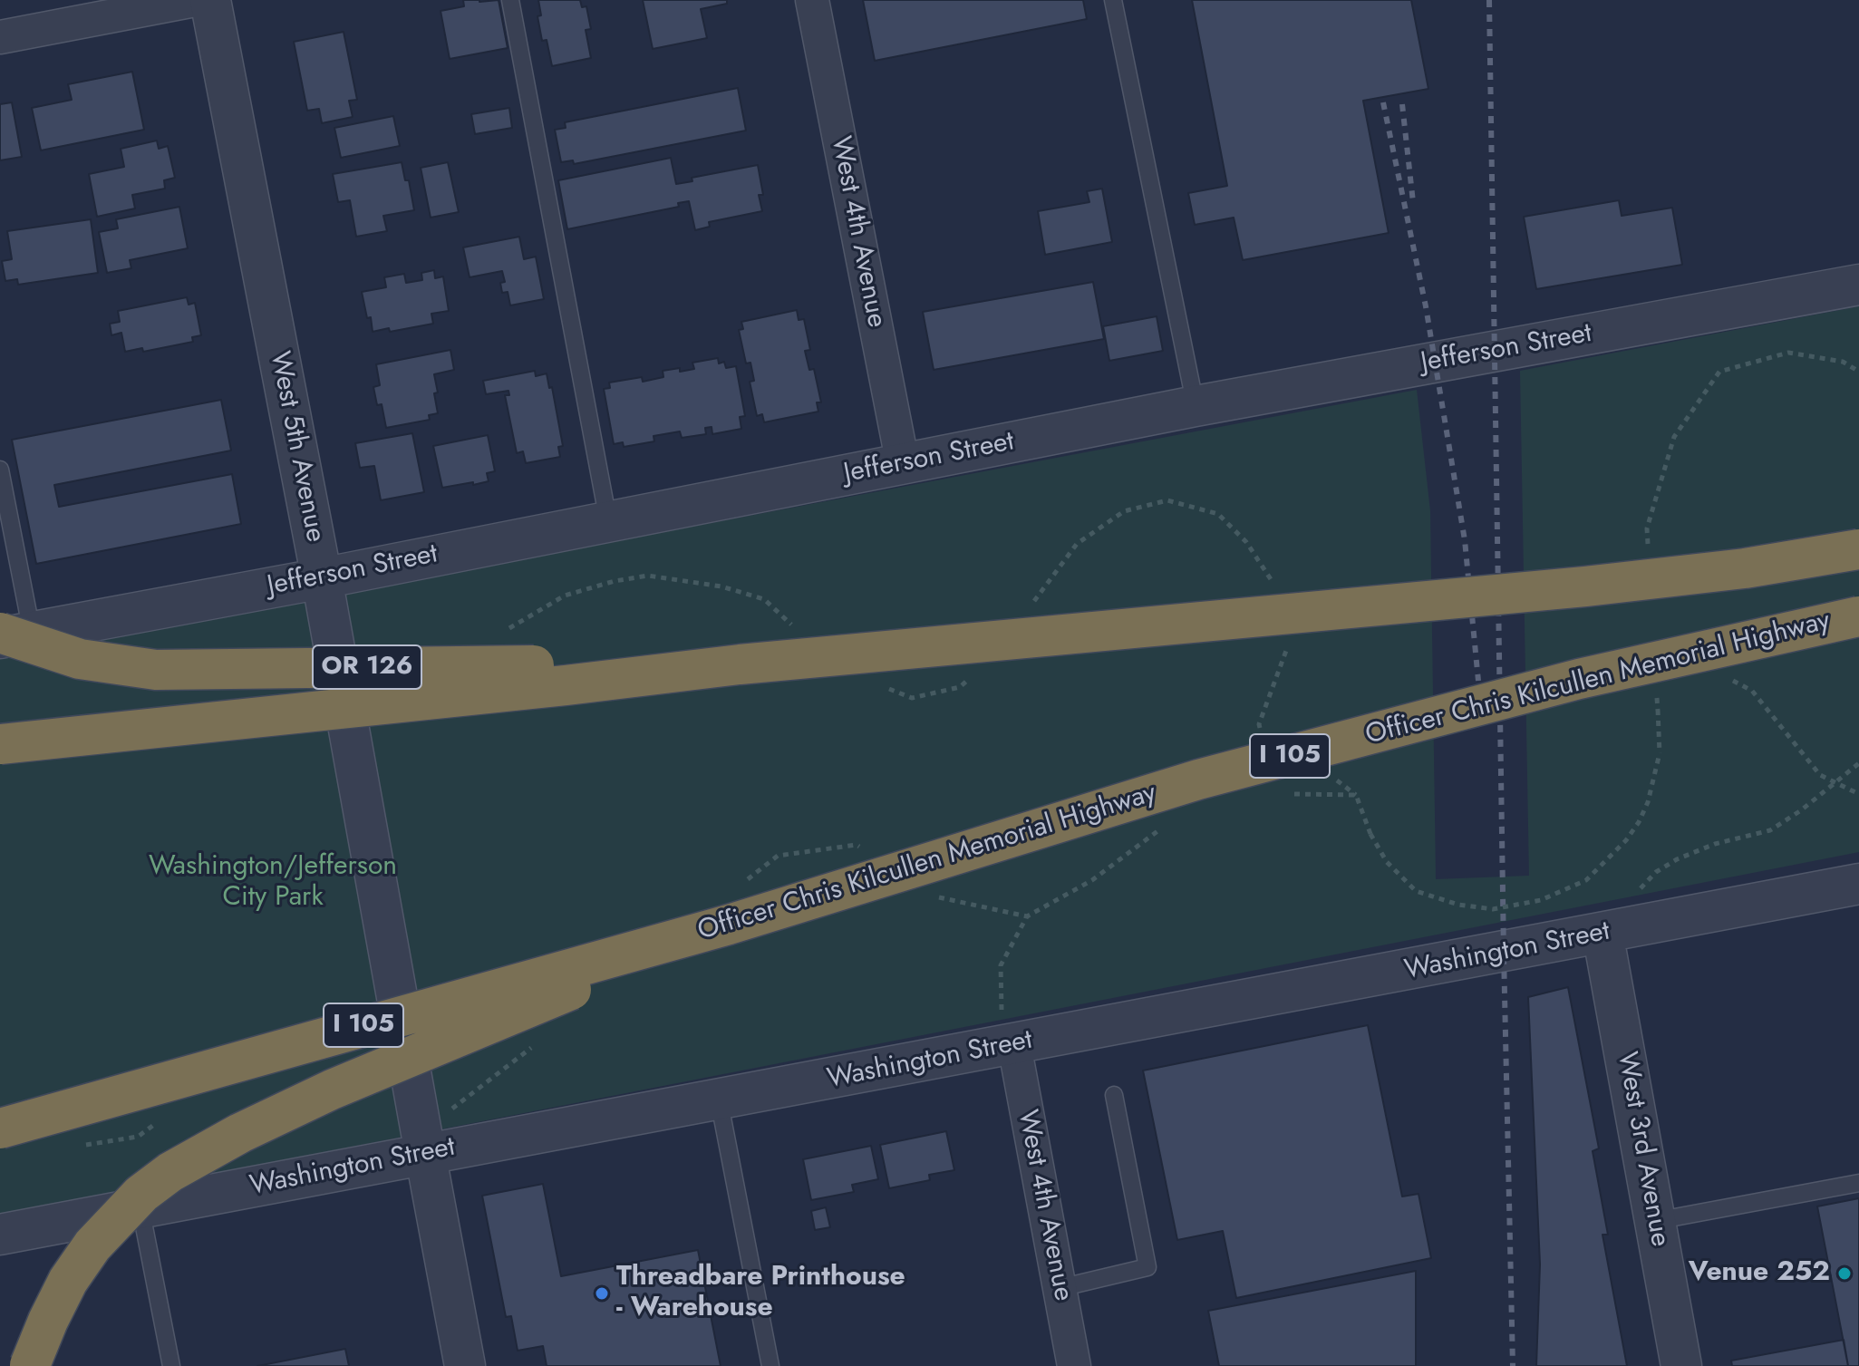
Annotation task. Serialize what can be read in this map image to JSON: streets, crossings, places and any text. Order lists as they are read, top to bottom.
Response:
{
  "streets": {
    "highway": ["OR 126", "Officer Chris Kilcullen Memorial Highway", "I 105"],
    "street": [
      "West 4th Avenue",
      "Jefferson Street",
      "West 5th Avenue",
      "Washington Street",
      "West 3rd Avenue"
    ]
  },
  "crossings": [
    ["West 4th Avenue", "Jefferson Street"],
    ["West 4th Avenue", "Washington Street"],
    ["Jefferson Street", "West 5th Avenue"],
    ["Jefferson Street", "OR 126"],
    ["West 5th Avenue", "Washington Street"],
    ["Washington Street", "West 3rd Avenue"]
  ],
  "parks": ["Washington/Jefferson City Park"],
  "places": ["Venue 252", "Threadbare Printhouse - Warehouse"]
}
